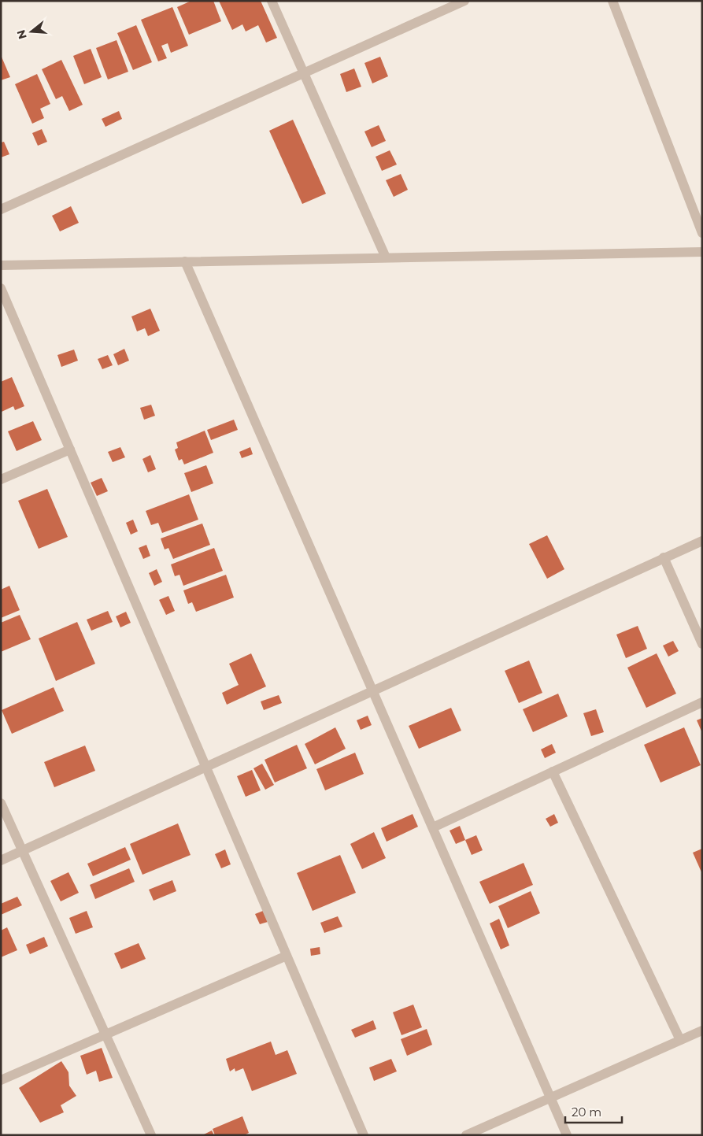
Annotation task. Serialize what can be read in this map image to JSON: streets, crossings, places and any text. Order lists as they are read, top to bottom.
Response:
{
  "scale_bar": "20 m",
  "north": "left"
}
